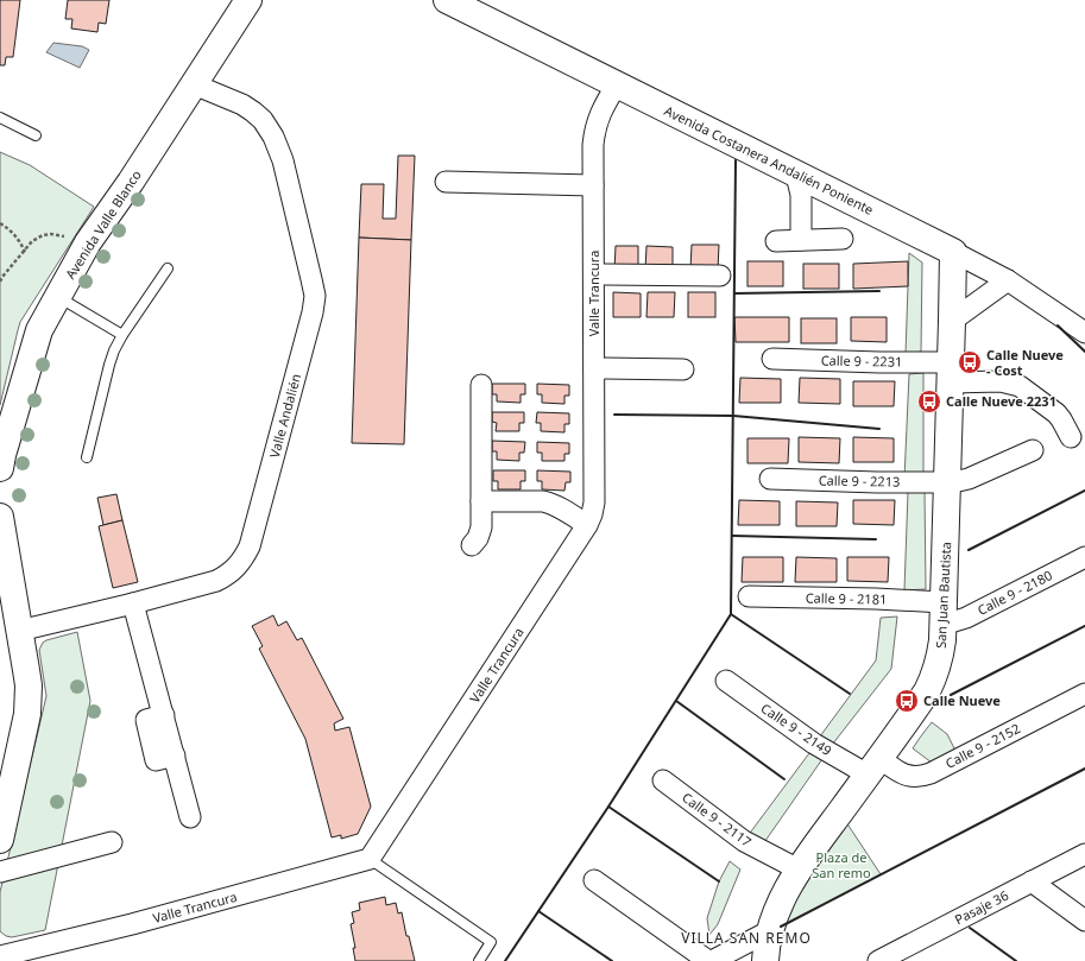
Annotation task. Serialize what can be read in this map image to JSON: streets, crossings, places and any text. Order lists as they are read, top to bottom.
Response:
{
  "streets": {
    "street": [
      "Avenida Costanera Andalién Poniente",
      "Avenida Valle Blanco",
      "Valle Trancura",
      "Calle 9 - 2231",
      "Valle Andalién",
      "Calle 9 - 2213",
      "Calle 9 - 2180",
      "San Juan Bautista",
      "Calle 9 - 2181",
      "Calle 9 - 2149",
      "Calle 9 - 2152",
      "Calle 9 - 2117",
      "Pasaje 36"
    ]
  },
  "crossings": [
    ["Avenida Costanera Andalién Poniente", "Valle Trancura"],
    ["Avenida Costanera Andalién Poniente", "San Juan Bautista"],
    ["Avenida Valle Blanco", "Valle Andalién"],
    ["Calle 9 - 2231", "San Juan Bautista"],
    ["Calle 9 - 2213", "San Juan Bautista"],
    ["Calle 9 - 2180", "San Juan Bautista"],
    ["Calle 9 - 2180", "Calle 9 - 2181"],
    ["San Juan Bautista", "Calle 9 - 2181"],
    ["San Juan Bautista", "Calle 9 - 2149"],
    ["San Juan Bautista", "Calle 9 - 2152"],
    ["San Juan Bautista", "Calle 9 - 2117"],
    ["Calle 9 - 2149", "Calle 9 - 2152"]
  ],
  "districts": ["VILLA SAN REMO"],
  "parks": ["Plaza de San remo"],
  "places": {
    "bus stop": ["Calle Nueve - Cost", "Calle Nueve 2231", "Calle Nueve"]
  }
}
